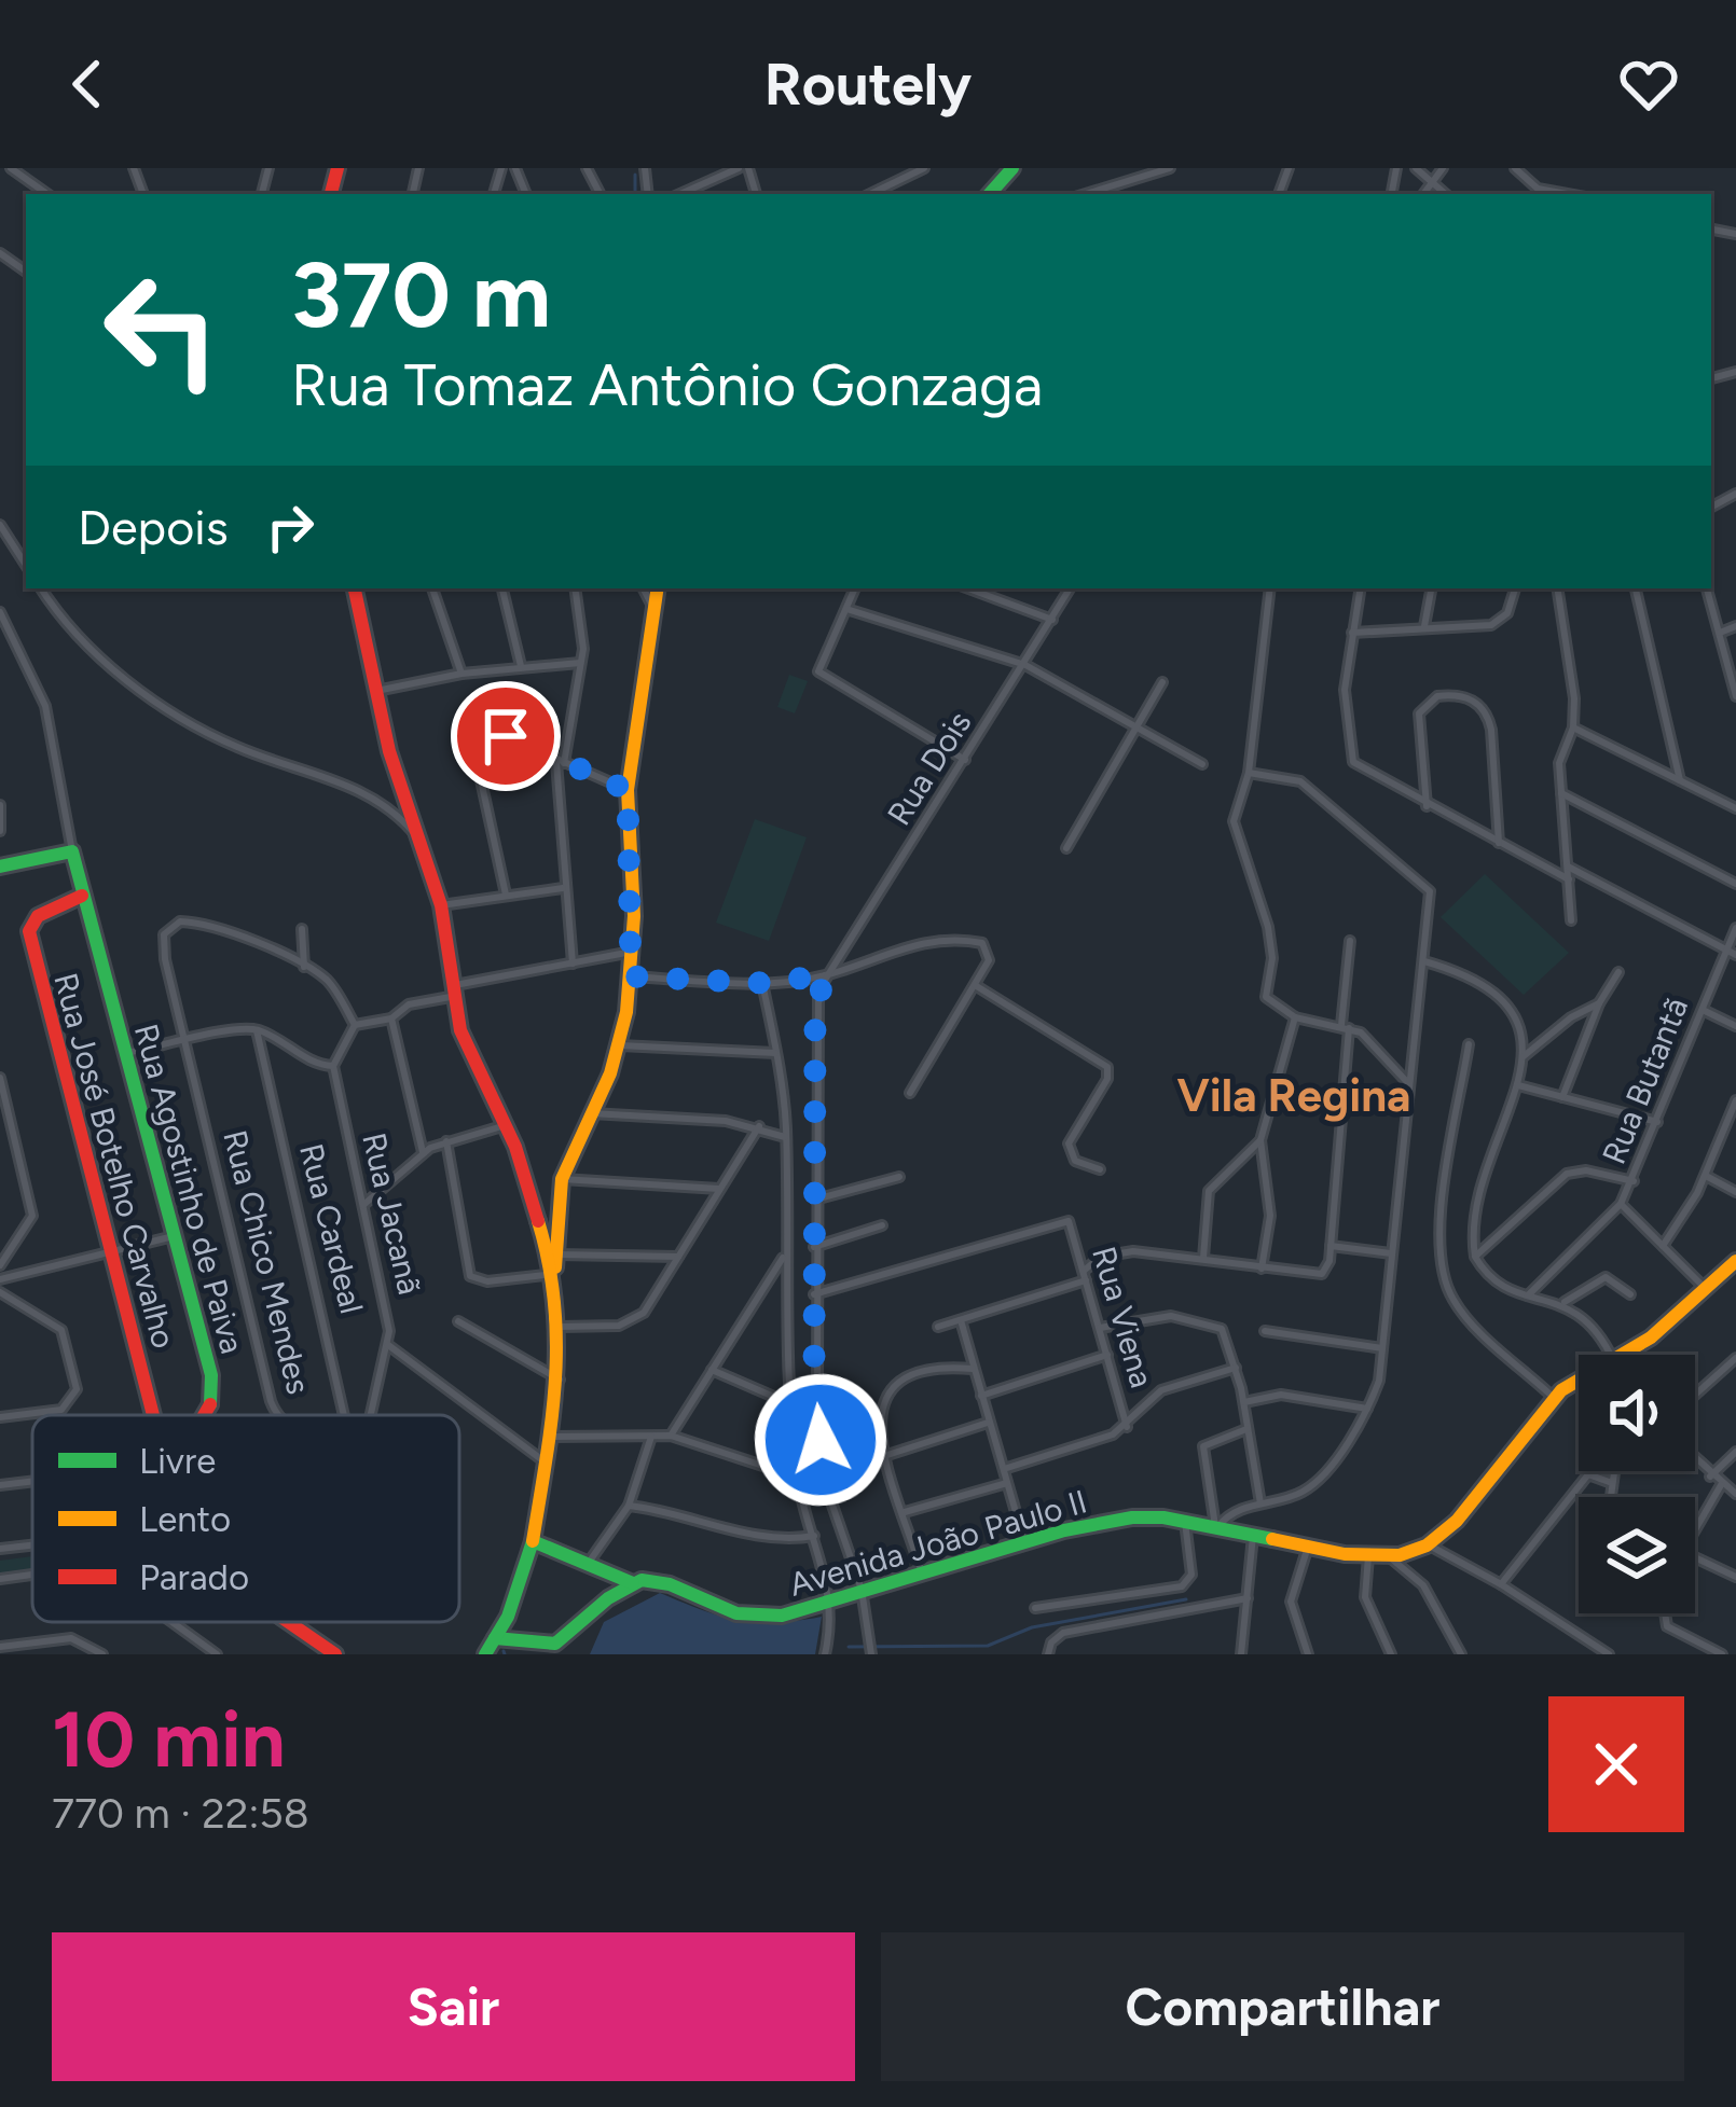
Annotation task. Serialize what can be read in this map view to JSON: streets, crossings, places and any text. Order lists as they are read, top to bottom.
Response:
{
  "streets": {
    "main road": ["Rua José Botelho Carvalho", "Rua Agostinho de Paiva", "Avenida João Paulo II"],
    "street": [
      "Rua Dois",
      "Rua Butantã",
      "Rua Jacanã",
      "Rua Cardeal",
      "Rua Chico Mendes",
      "Rua Viena"
    ]
  },
  "crossings": [
    ["Rua José Botelho Carvalho", "Rua Agostinho de Paiva"]
  ],
  "districts": ["Vila Regina"],
  "legend": ["Livre", "Lento", "Parado"],
  "page": {
    "header": "Routely",
    "turn": ["370 m", "Rua Tomaz Antônio Gonzaga"],
    "then": "Depois",
    "heading": ["10 min", "770 m · 22:58"],
    "buttons": ["Sair", "Compartilhar"]
  }
}
